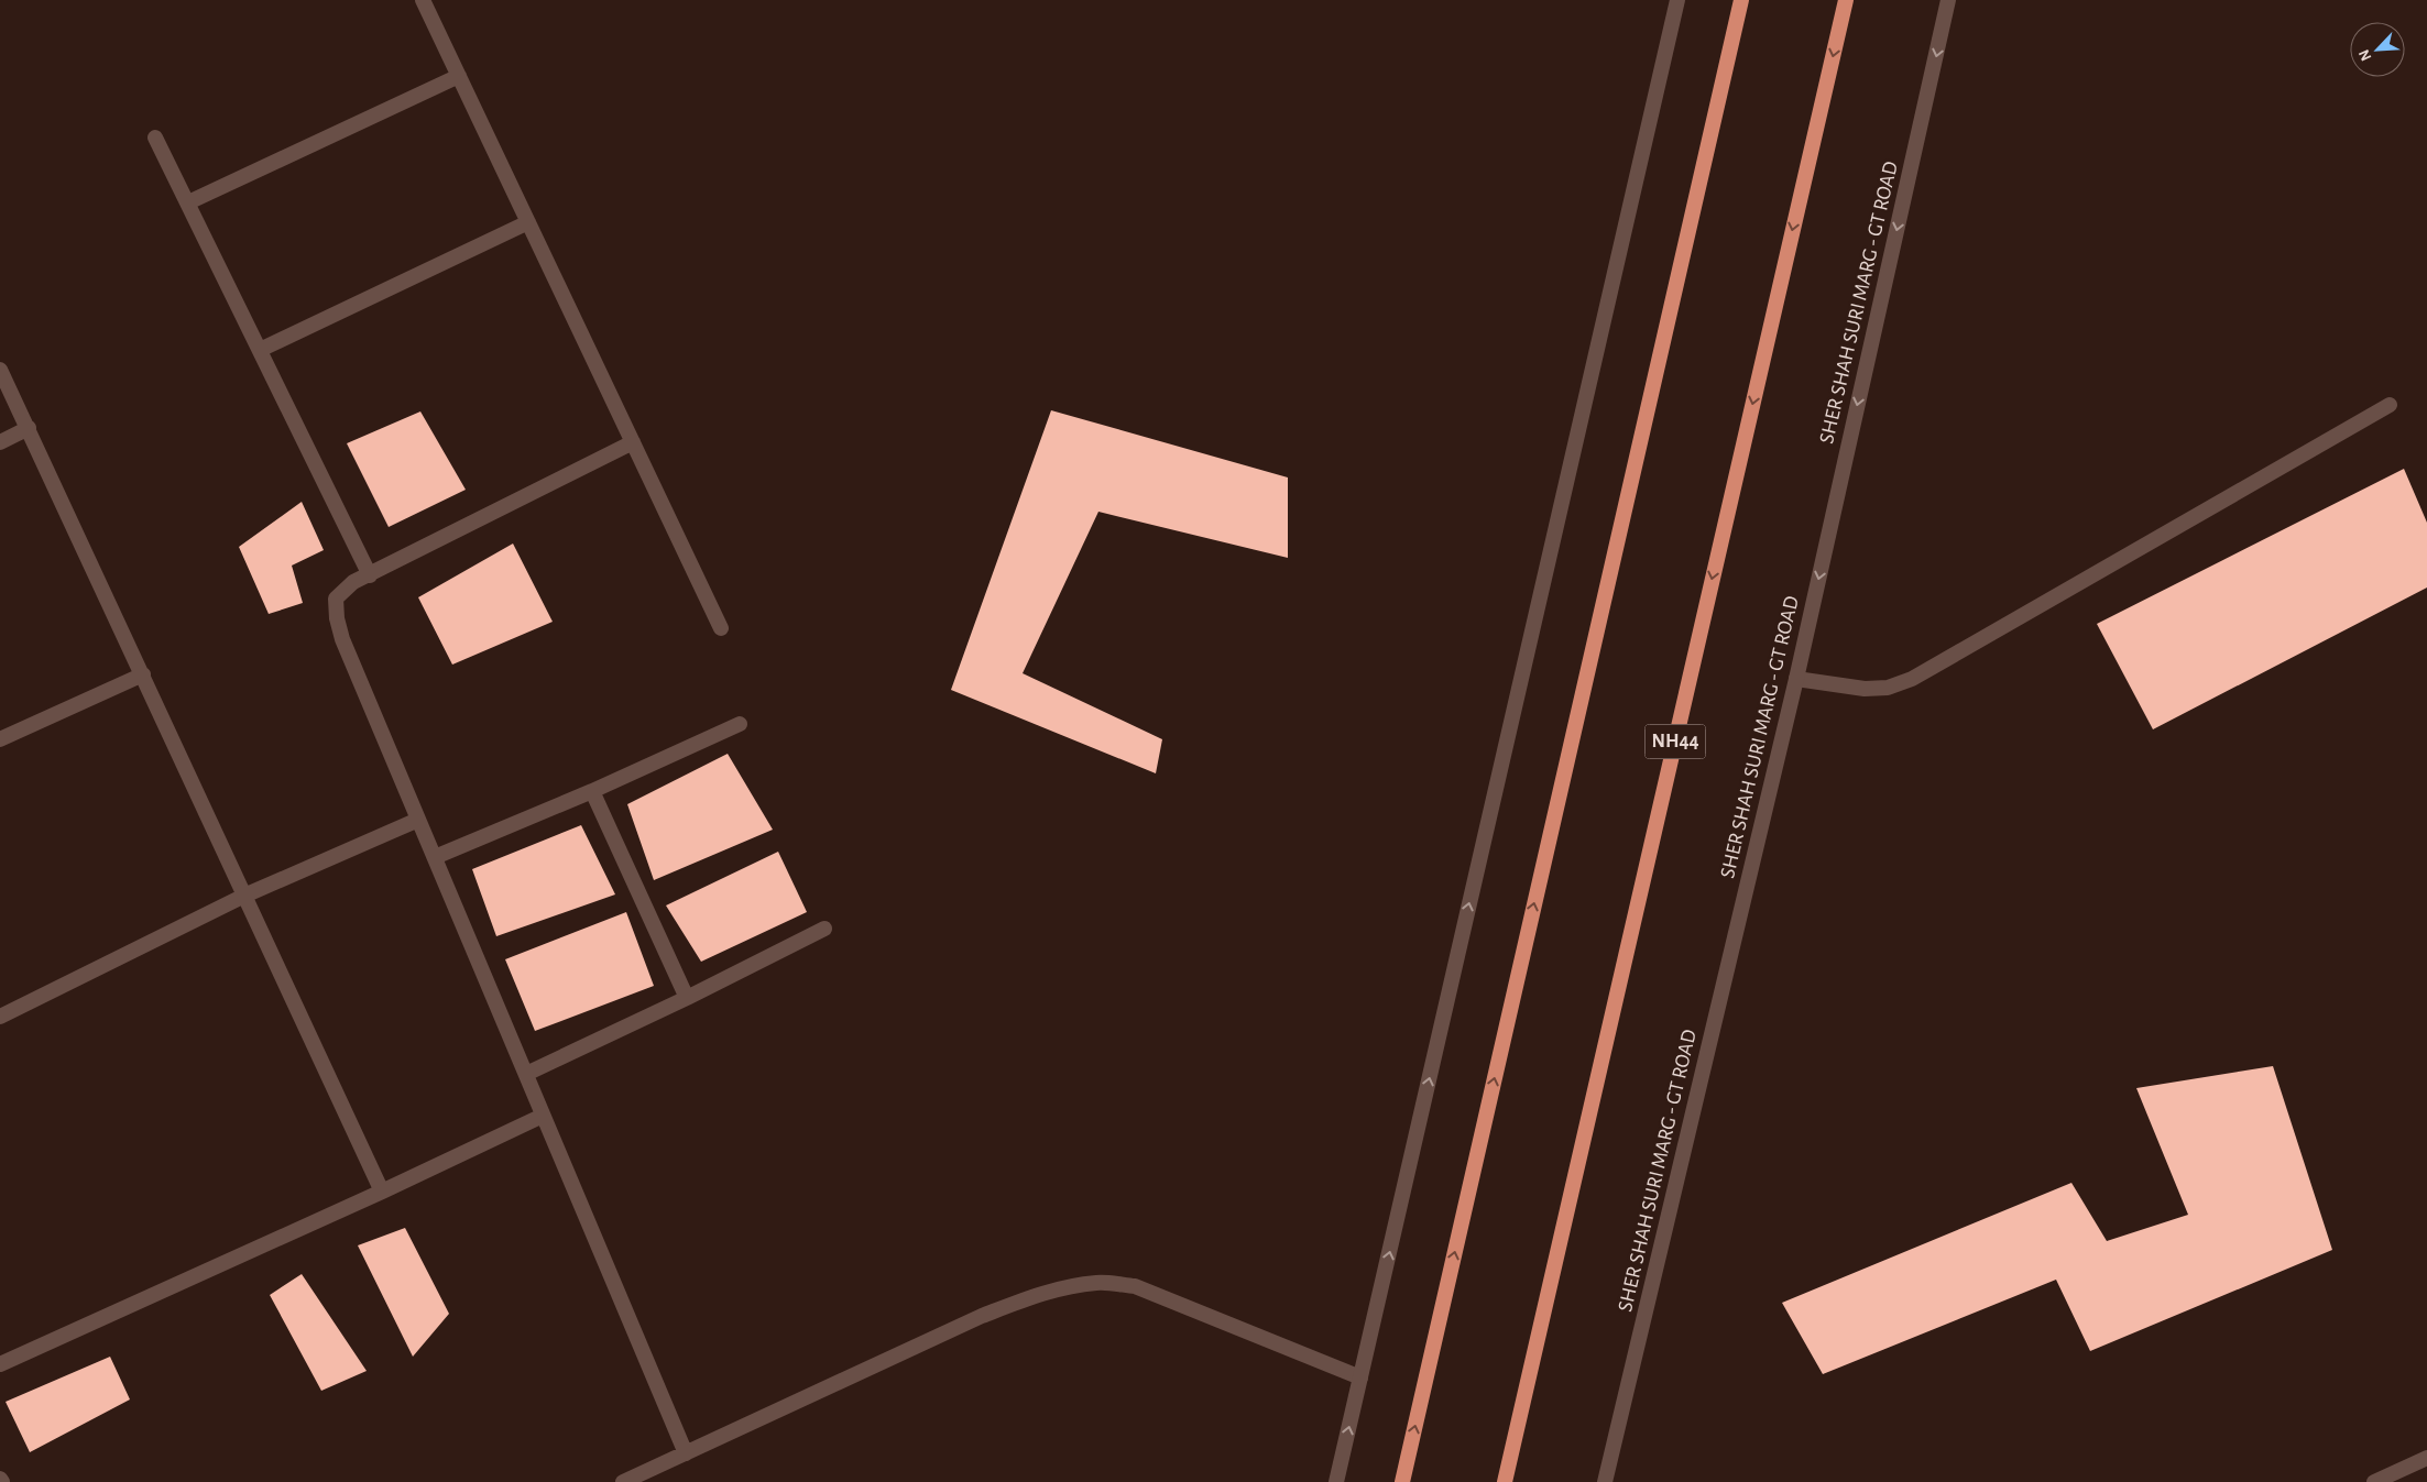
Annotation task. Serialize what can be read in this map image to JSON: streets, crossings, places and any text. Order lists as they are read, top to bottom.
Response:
{
  "streets": {
    "highway": ["NH44"],
    "street": ["SHER SHAH SURI MARG - GT ROAD"]
  },
  "one_way": ["SHER SHAH SURI MARG - GT ROAD"],
  "north": "bottom left"
}
